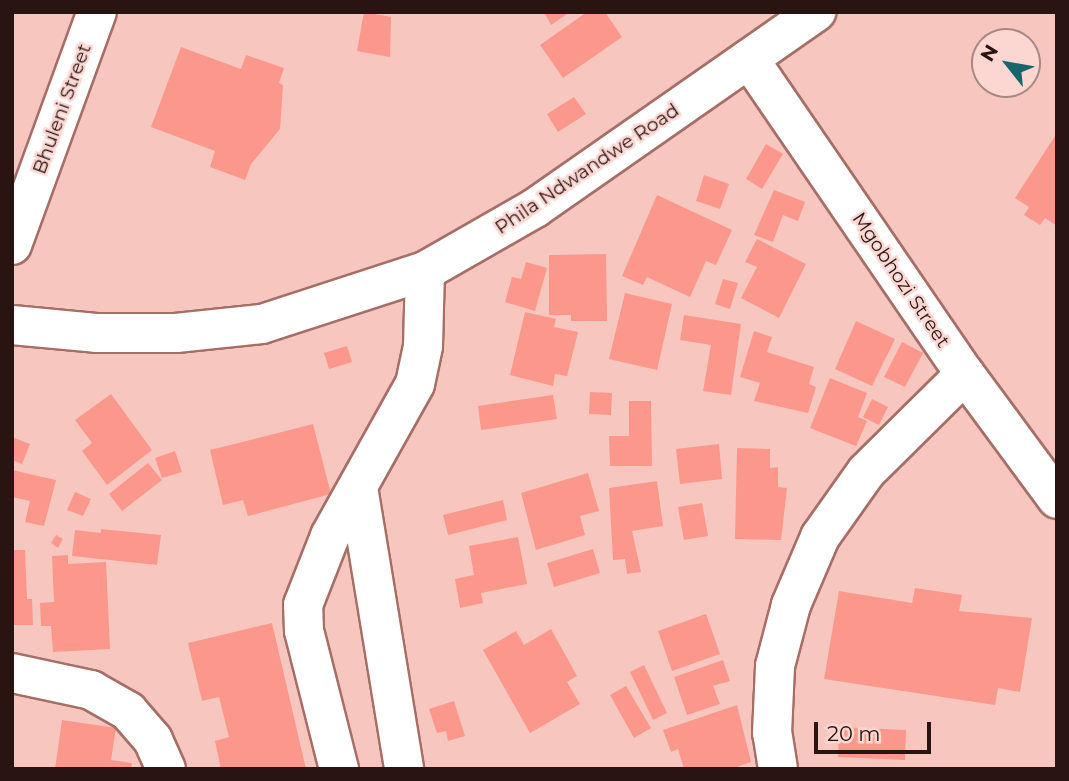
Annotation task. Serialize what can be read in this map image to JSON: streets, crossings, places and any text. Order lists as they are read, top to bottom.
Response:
{
  "streets": {
    "street": ["Bhuleni Street", "Phila Ndwandwe Road", "Mgobhozi Street"]
  },
  "crossings": [
    ["Phila Ndwandwe Road", "Mgobhozi Street"]
  ],
  "scale_bar": "20 m",
  "north": "top left"
}
